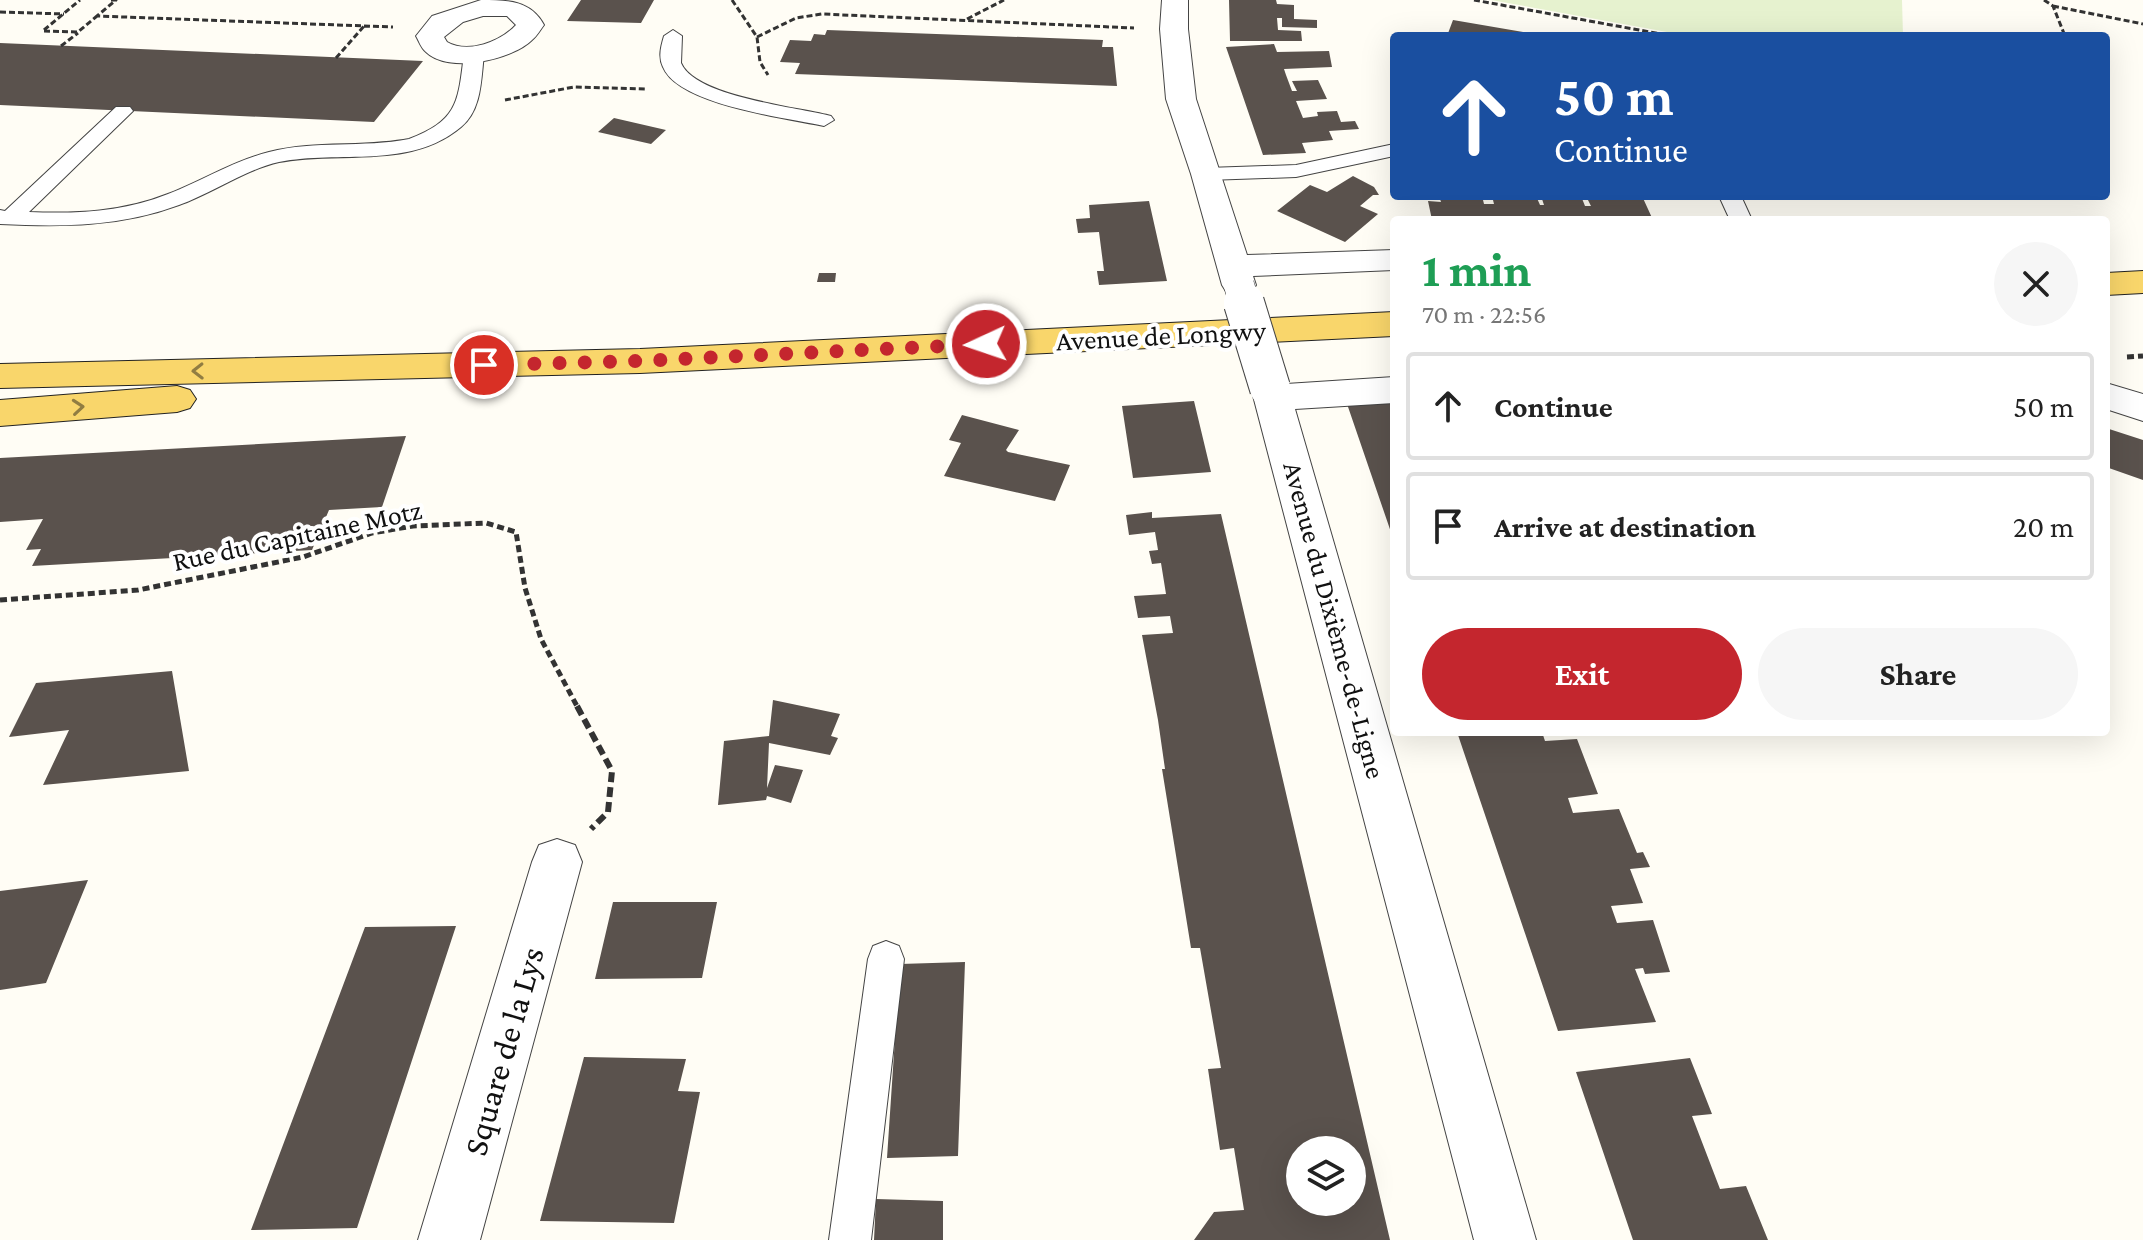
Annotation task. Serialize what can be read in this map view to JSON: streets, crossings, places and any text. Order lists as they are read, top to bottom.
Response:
{
  "streets": {
    "main road": ["Avenue de Longwy"],
    "street": ["Avenue du Dixième-de-Ligne", "Square de la Lys"],
    "path": ["Rue du Capitaine Motz"]
  },
  "crossings": [
    ["Rue du Capitaine Motz", "Square de la Lys"]
  ],
  "page": {
    "turn": ["50 m", "Continue"],
    "heading": ["1 min", "70 m · 22:56"],
    "list": [
      {
        "name": "Continue",
        "value": "50 m"
      },
      {
        "name": "Arrive at destination",
        "value": "20 m"
      }
    ],
    "buttons": ["Exit", "Share"]
  }
}
